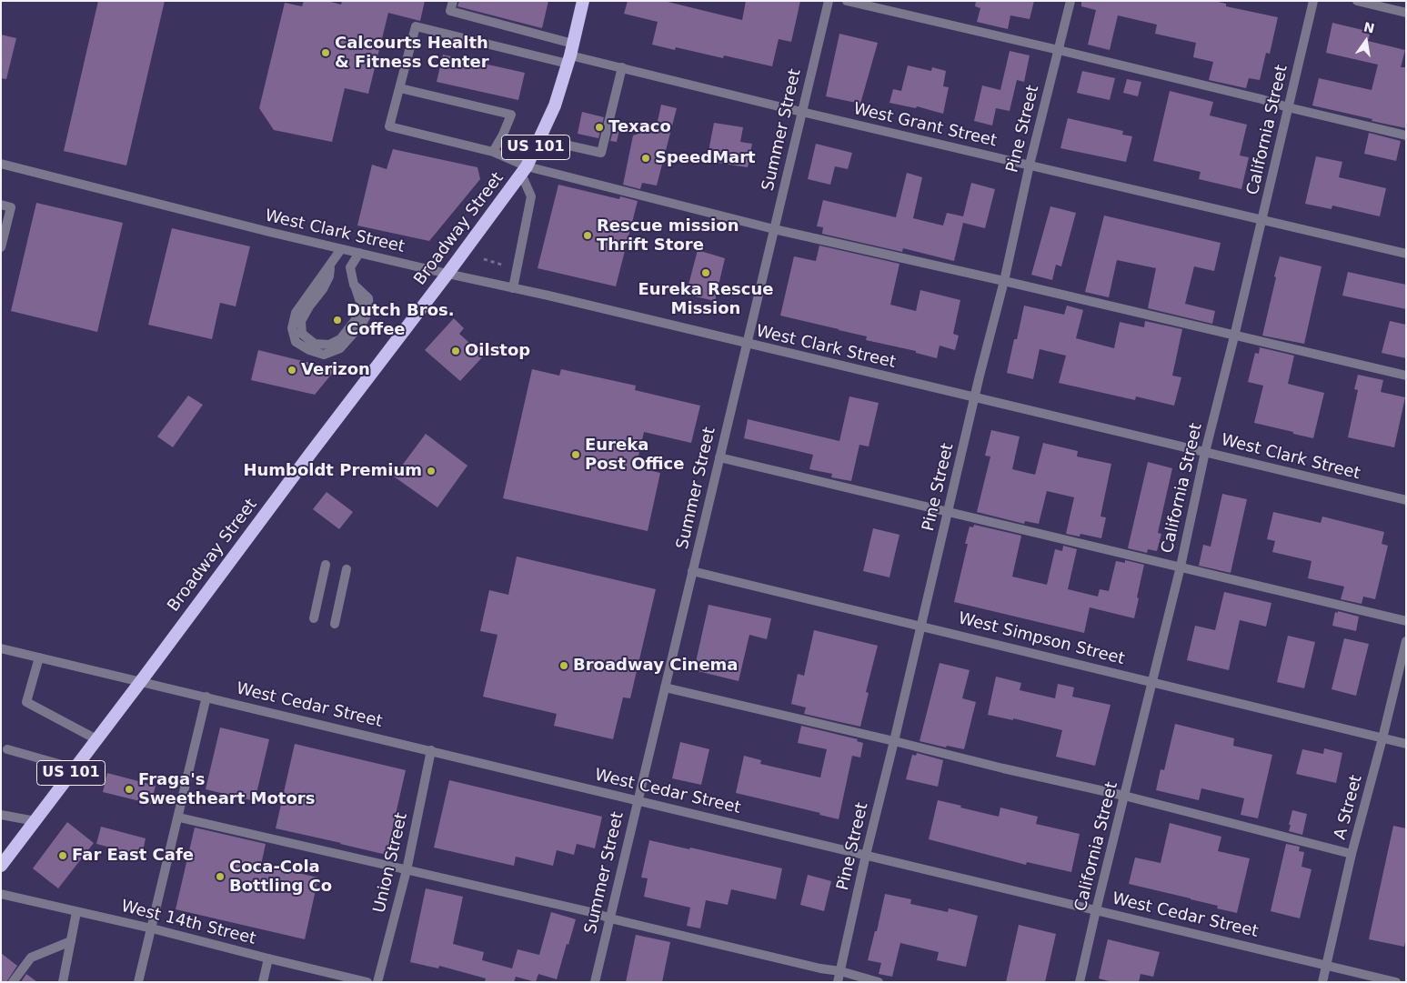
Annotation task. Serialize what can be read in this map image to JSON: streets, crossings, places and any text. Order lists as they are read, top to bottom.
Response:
{
  "streets": {
    "highway": ["US 101", "Broadway Street"],
    "street": [
      "West Grant Street",
      "Pine Street",
      "Summer Street",
      "California Street",
      "West Clark Street",
      "West Simpson Street",
      "West Cedar Street",
      "A Street",
      "Union Street",
      "West 14th Street"
    ]
  },
  "crossings": [
    ["West Grant Street", "Pine Street"],
    ["West Grant Street", "Summer Street"],
    ["West Grant Street", "California Street"],
    ["West Grant Street", "Broadway Street"],
    ["Pine Street", "West Clark Street"],
    ["Pine Street", "West Simpson Street"],
    ["Pine Street", "West Cedar Street"],
    ["Summer Street", "West Clark Street"],
    ["Summer Street", "West Simpson Street"],
    ["Summer Street", "West Cedar Street"],
    ["California Street", "West Clark Street"],
    ["California Street", "West Simpson Street"],
    ["California Street", "West Cedar Street"],
    ["Broadway Street", "West Clark Street"],
    ["Broadway Street", "West Cedar Street"],
    ["West Simpson Street", "A Street"],
    ["West Cedar Street", "A Street"],
    ["West Cedar Street", "Union Street"]
  ],
  "places": [
    "Calcourts Health & Fitness Center",
    "Texaco",
    "SpeedMart",
    "Rescue mission Thrift Store",
    "Eureka Rescue Mission",
    "Dutch Bros. Coffee",
    "Oilstop",
    "Verizon",
    "Eureka Post Office",
    "Humboldt Premium",
    "Broadway Cinema",
    "Fraga's Sweetheart Motors",
    "Far East Cafe",
    "Coca-Cola Bottling Co"
  ],
  "north": "top"
}
